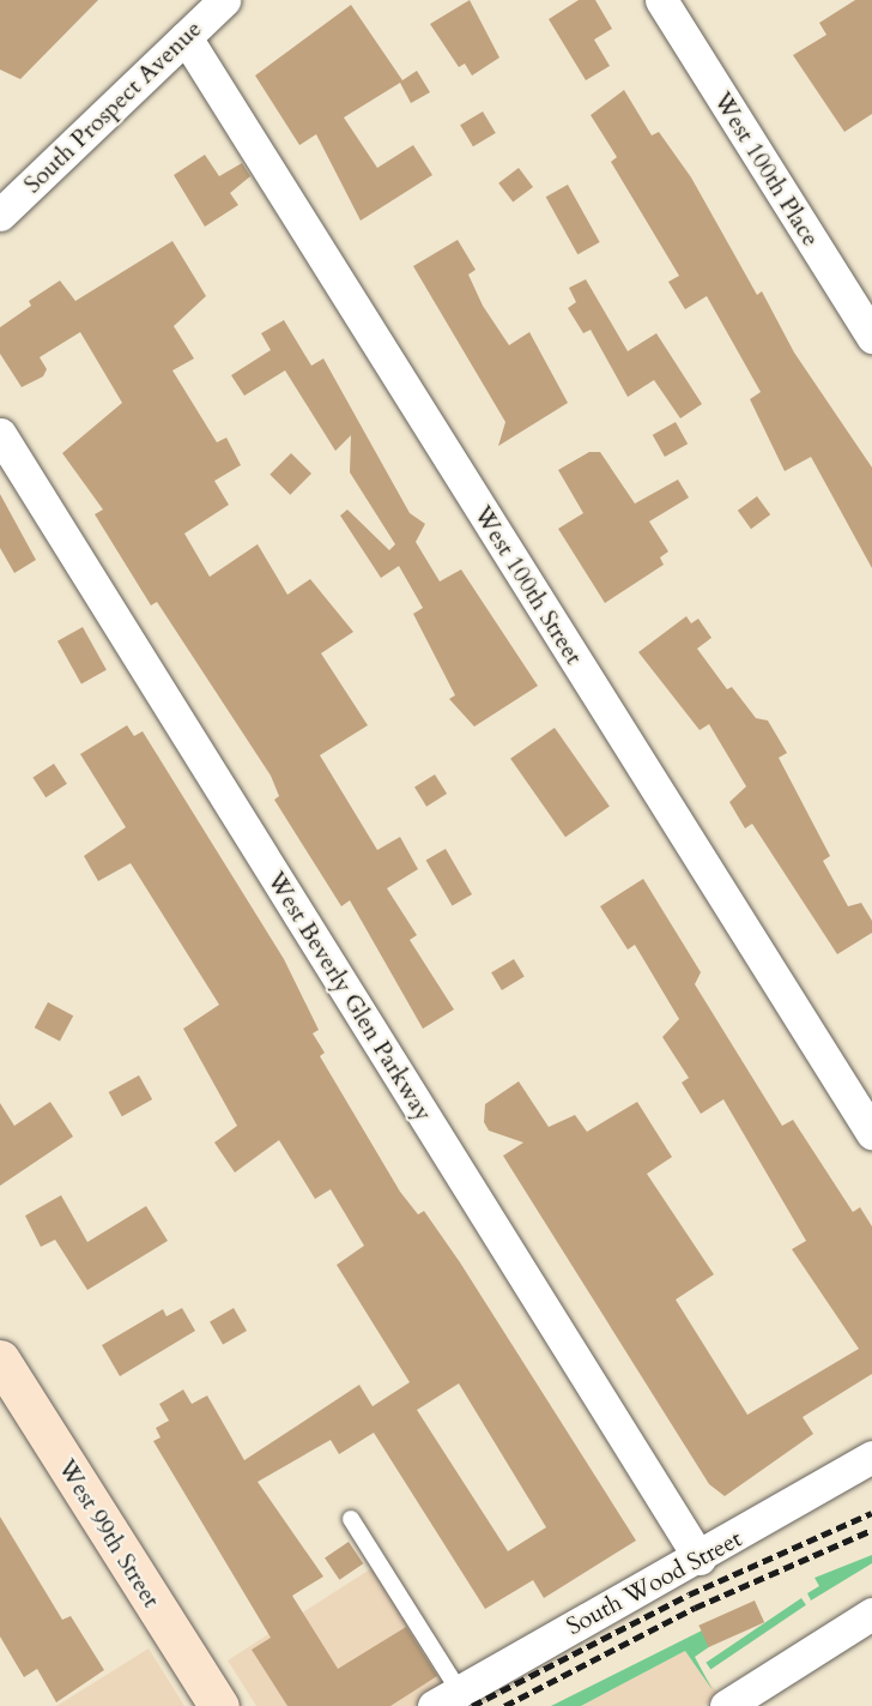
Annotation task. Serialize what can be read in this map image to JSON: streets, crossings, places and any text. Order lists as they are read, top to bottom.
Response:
{
  "streets": {
    "street": [
      "South Prospect Avenue",
      "West 100th Place",
      "West 100th Street",
      "West Beverly Glen Parkway",
      "West 99th Street",
      "South Wood Street"
    ]
  },
  "crossings": [
    ["South Prospect Avenue", "West 100th Street"],
    ["West Beverly Glen Parkway", "South Wood Street"]
  ]
}
